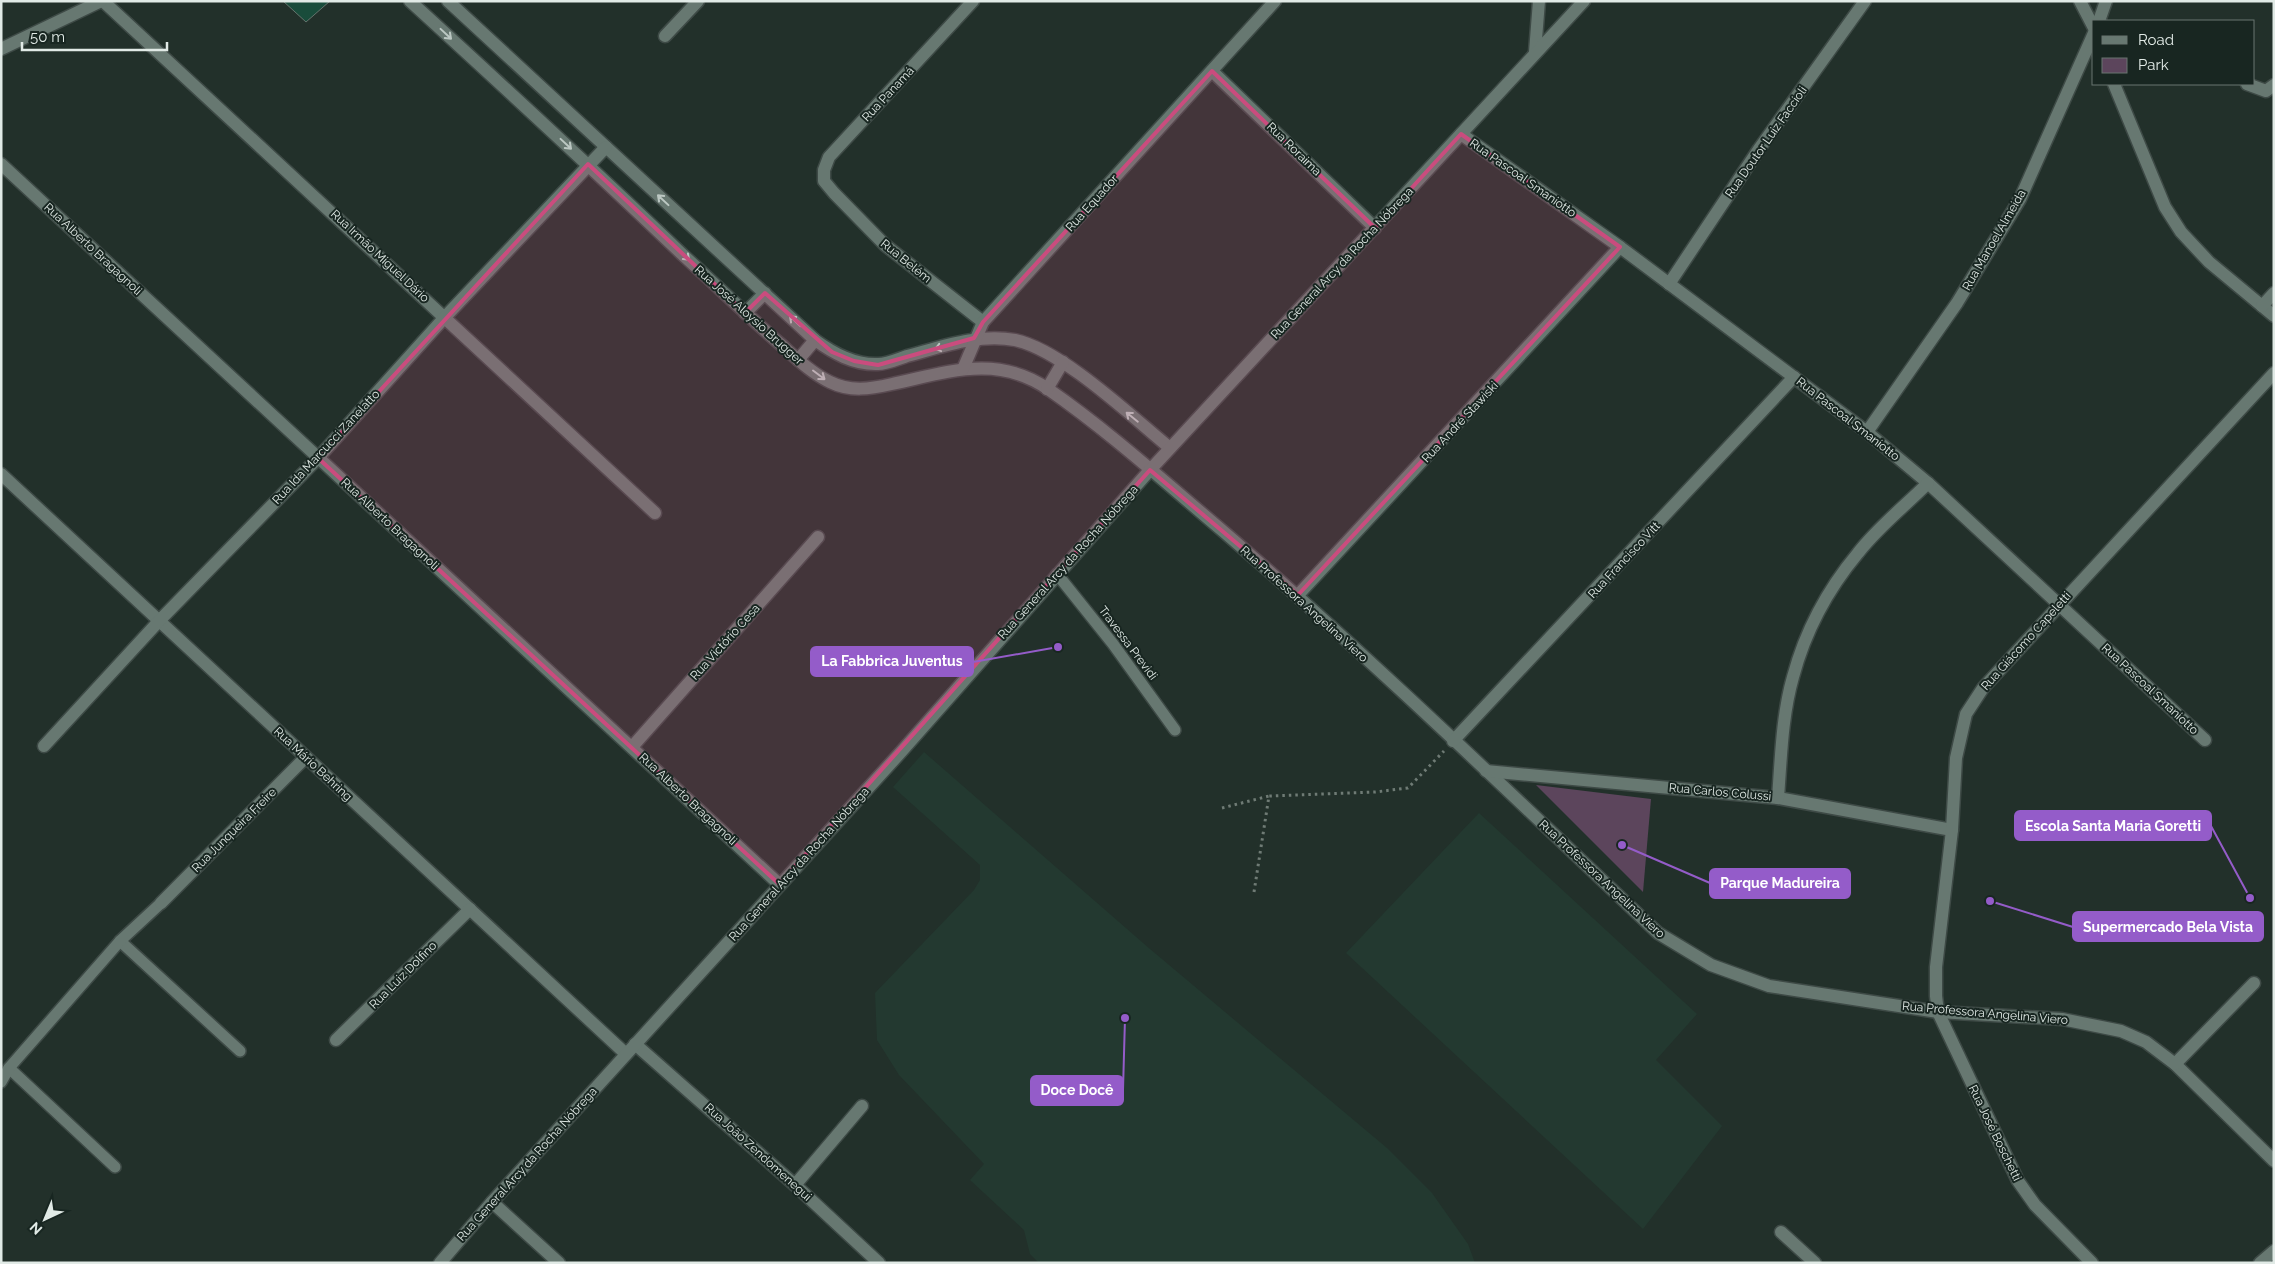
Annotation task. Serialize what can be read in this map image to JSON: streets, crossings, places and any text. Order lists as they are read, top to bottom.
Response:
{
  "streets": {
    "street": [
      "Rua Panamá",
      "Rua Doutor Luiz Faccioli",
      "Rua Roraima",
      "Rua Pascoal Smaniotto",
      "Rua Equador",
      "Rua Manoel Almeida",
      "Rua Alberto Bragagnoli",
      "Rua Irmão Miguel Dário",
      "Rua Belém",
      "Rua General Arcy da Rocha Nóbrega",
      "Rua José Aloysio Brugger",
      "Rua André Stawiski",
      "Rua Ida Marcucci Zanelatto",
      "Rua Francisco Vitt",
      "Rua Professora Angelina Viero",
      "Rua Giácomo Capeletti",
      "Rua Victório Cesa",
      "Rua Mário Behring",
      "Rua Carlos Colussi",
      "Rua Junqueira Freire",
      "Rua Luiz Dolfino",
      "Rua José Boschetti",
      "Rua João Zendomenegui"
    ],
    "lane": ["Travessa Previdi"]
  },
  "crossings": [
    ["Rua Panamá", "Rua Belém"],
    ["Rua Doutor Luiz Faccioli", "Rua Pascoal Smaniotto"],
    ["Rua Roraima", "Rua Equador"],
    ["Rua Roraima", "Rua General Arcy da Rocha Nóbrega"],
    ["Rua Pascoal Smaniotto", "Rua Manoel Almeida"],
    ["Rua Pascoal Smaniotto", "Rua General Arcy da Rocha Nóbrega"],
    ["Rua Pascoal Smaniotto", "Rua André Stawiski"],
    ["Rua Pascoal Smaniotto", "Rua Francisco Vitt"],
    ["Rua Pascoal Smaniotto", "Rua Giácomo Capeletti"],
    ["Rua Equador", "Rua Belém"],
    ["Rua Equador", "Rua José Aloysio Brugger"],
    ["Rua Alberto Bragagnoli", "Rua General Arcy da Rocha Nóbrega"],
    ["Rua Alberto Bragagnoli", "Rua Ida Marcucci Zanelatto"],
    ["Rua Alberto Bragagnoli", "Rua Victório Cesa"],
    ["Rua Irmão Miguel Dário", "Rua Ida Marcucci Zanelatto"],
    ["Rua General Arcy da Rocha Nóbrega", "Rua José Aloysio Brugger"],
    ["Rua General Arcy da Rocha Nóbrega", "Rua Professora Angelina Viero"],
    ["Rua General Arcy da Rocha Nóbrega", "Travessa Previdi"],
    ["Rua General Arcy da Rocha Nóbrega", "Rua Mário Behring"],
    ["Rua General Arcy da Rocha Nóbrega", "Rua João Zendomenegui"],
    ["Rua José Aloysio Brugger", "Rua Ida Marcucci Zanelatto"],
    ["Rua José Aloysio Brugger", "Rua Professora Angelina Viero"],
    ["Rua André Stawiski", "Rua Professora Angelina Viero"],
    ["Rua Ida Marcucci Zanelatto", "Rua Mário Behring"],
    ["Rua Francisco Vitt", "Rua Professora Angelina Viero"],
    ["Rua Professora Angelina Viero", "Rua Giácomo Capeletti"],
    ["Rua Professora Angelina Viero", "Rua Carlos Colussi"],
    ["Rua Professora Angelina Viero", "Rua José Boschetti"],
    ["Rua Giácomo Capeletti", "Rua Carlos Colussi"],
    ["Rua Giácomo Capeletti", "Rua José Boschetti"],
    ["Rua Mário Behring", "Rua Junqueira Freire"],
    ["Rua Mário Behring", "Rua Luiz Dolfino"]
  ],
  "places": [
    "La Fabbrica Juventus",
    "Parque Madureira",
    "Escola Santa Maria Goretti",
    "Supermercado Bela Vista",
    "Doce Docê"
  ],
  "legend": ["Road", "Park"],
  "scale_bar": "50 m",
  "north": "bottom left"
}
